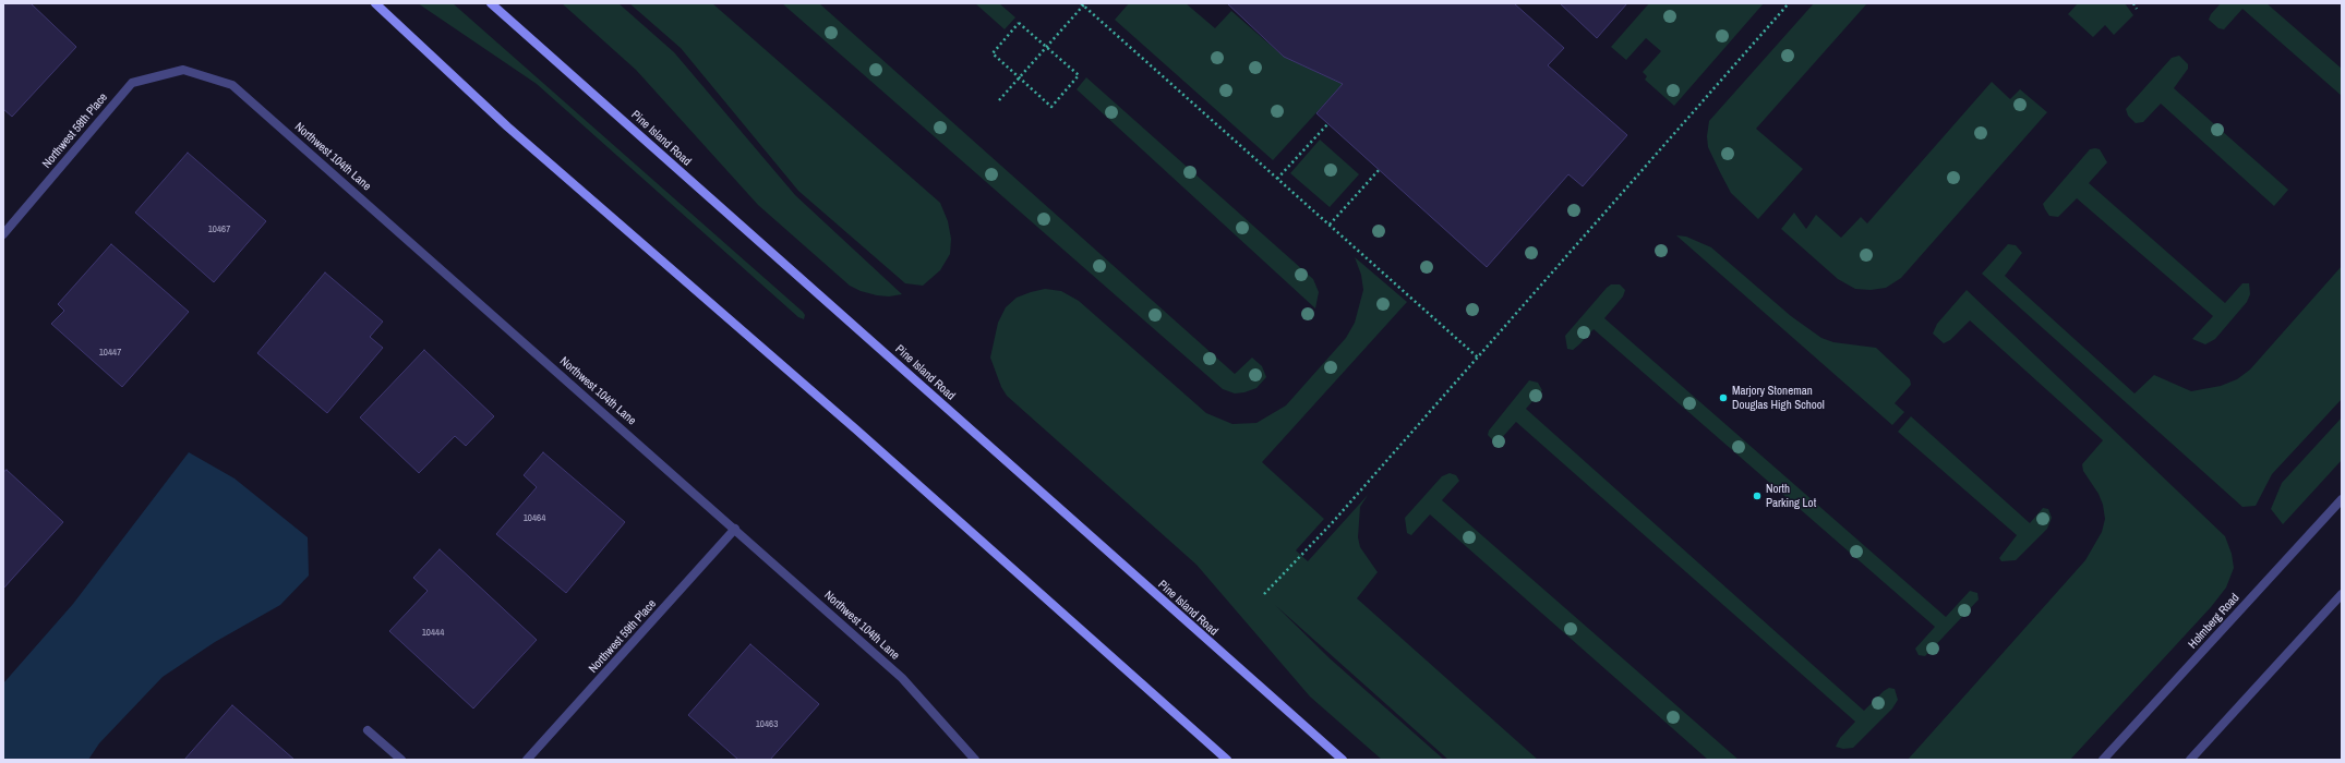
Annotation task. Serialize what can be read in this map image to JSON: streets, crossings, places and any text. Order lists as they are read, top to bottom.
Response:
{
  "streets": {
    "main road": ["Pine Island Road"],
    "street": [
      "Northwest 58th Place",
      "Northwest 104th Lane",
      "Holmberg Road",
      "Northwest 59th Place"
    ]
  },
  "crossings": [
    ["Northwest 58th Place", "Northwest 104th Lane"],
    ["Northwest 104th Lane", "Northwest 59th Place"]
  ],
  "places": ["Marjory Stoneman Douglas High School", "North Parking Lot"],
  "house_numbers": [
    "10467",
    "10447",
    "10464",
    "10444",
    "10463"
  ]
}
